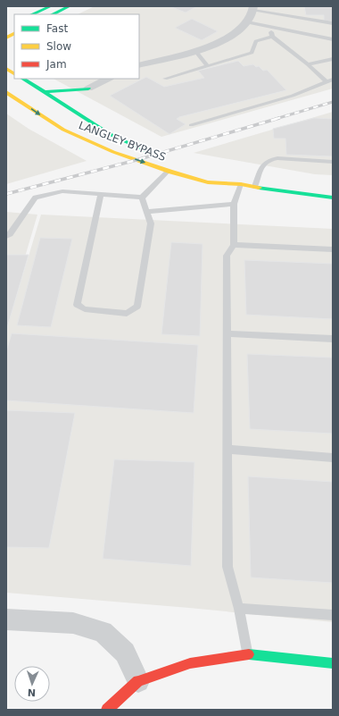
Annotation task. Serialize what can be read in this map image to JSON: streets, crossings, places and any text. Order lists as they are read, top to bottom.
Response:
{
  "streets": {
    "main road": ["LANGLEY BYPASS"]
  },
  "legend": ["Fast", "Slow", "Jam"],
  "north": "bottom"
}
